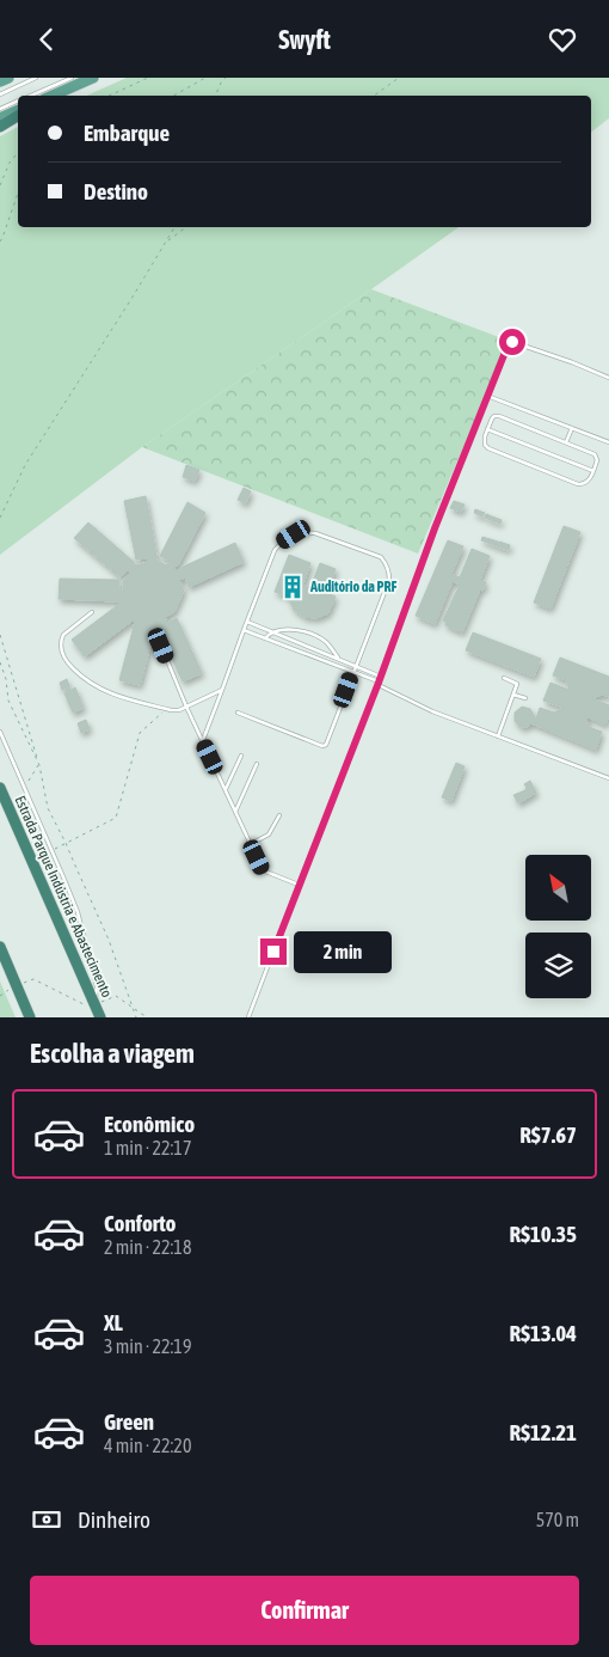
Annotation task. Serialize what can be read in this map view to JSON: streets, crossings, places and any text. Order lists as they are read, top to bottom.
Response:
{
  "streets": {
    "highway": ["Estrada Parque Indústria e Abastecimento"]
  },
  "places": {
    "building": ["Auditório da PRF"]
  },
  "north": "top left",
  "page": {
    "header": "Swyft",
    "banner": ["Embarque", "Destino"],
    "bubble": "2 min",
    "heading": "Escolha a viagem",
    "list": [
      {
        "name": "Econômico",
        "note": "1 min · 22:17",
        "value": "R$7.67"
      },
      {
        "name": "Conforto",
        "note": "2 min · 22:18",
        "value": "R$10.35"
      },
      {
        "name": "XL",
        "note": "3 min · 22:19",
        "value": "R$13.04"
      },
      {
        "name": "Green",
        "note": "4 min · 22:20",
        "value": "R$12.21"
      }
    ],
    "pay": ["Dinheiro", "570 m"],
    "buttons": "Confirmar"
  }
}
